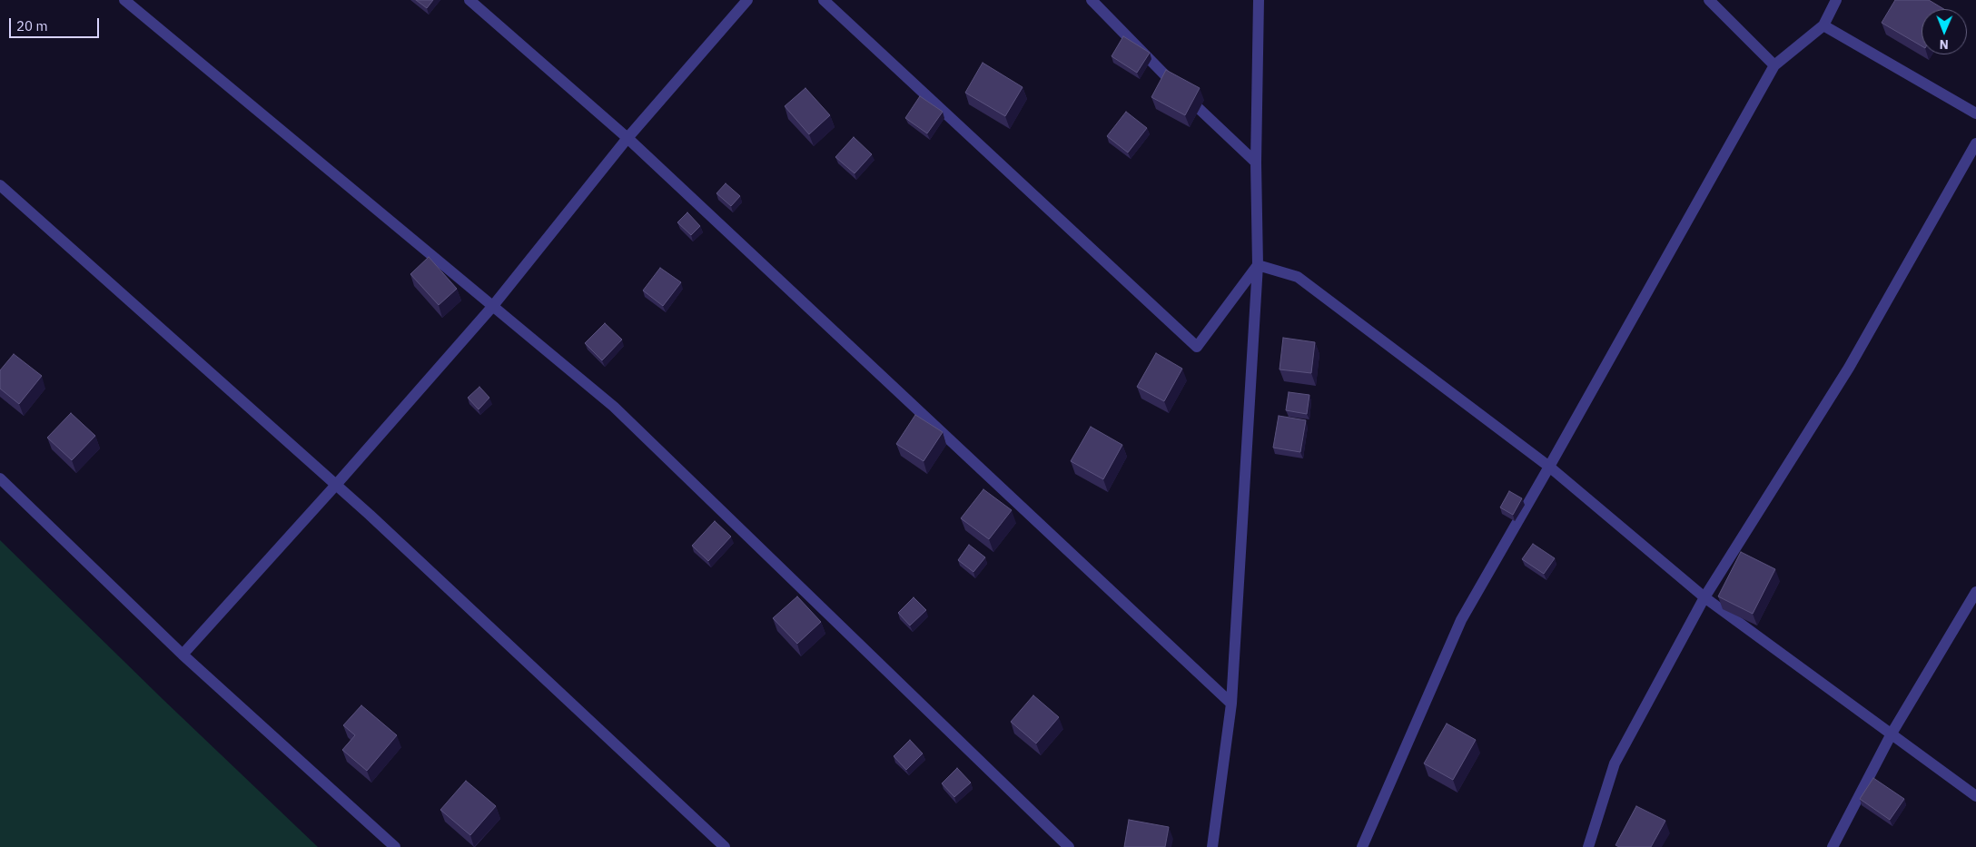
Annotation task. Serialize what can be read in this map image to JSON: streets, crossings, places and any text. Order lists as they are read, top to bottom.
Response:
{
  "scale_bar": "20 m",
  "north": "bottom"
}
